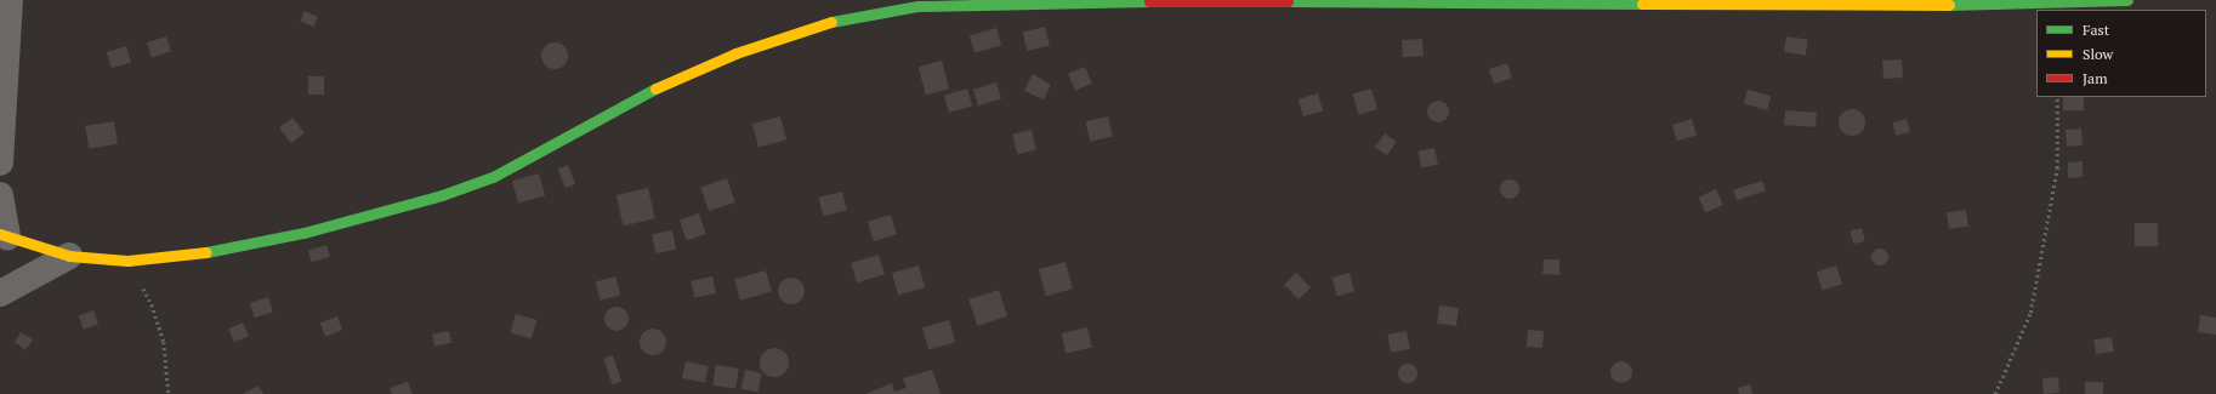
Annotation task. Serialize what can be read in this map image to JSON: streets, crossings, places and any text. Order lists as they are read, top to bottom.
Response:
{
  "legend": ["Fast", "Slow", "Jam"]
}
